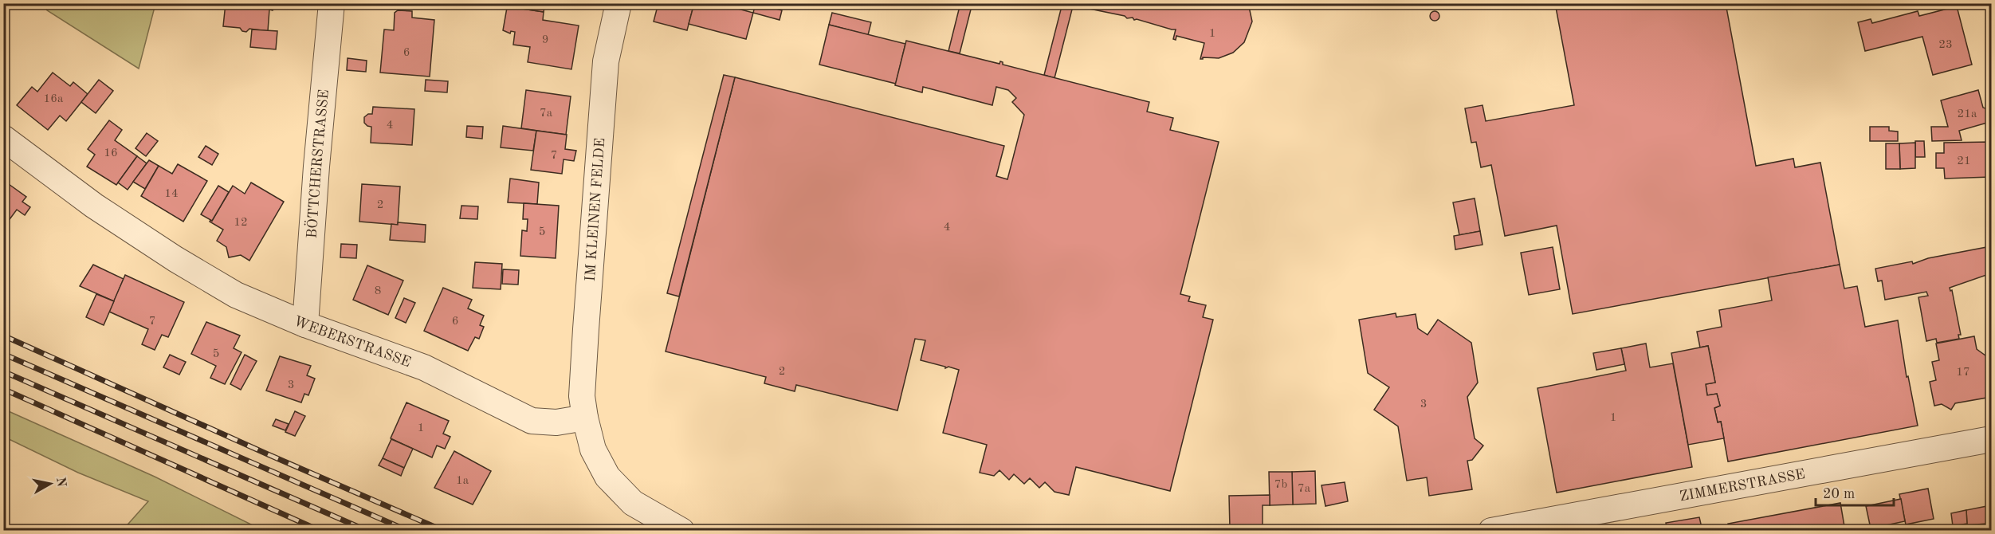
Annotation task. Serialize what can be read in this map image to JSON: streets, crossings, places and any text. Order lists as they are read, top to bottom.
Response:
{
  "streets": {
    "street": [
      "BÖTTCHERSTRASSE",
      "IM KLEINEN FELDE",
      "WEBERSTRASSE",
      "ZIMMERSTRASSE"
    ]
  },
  "crossings": [
    ["BÖTTCHERSTRASSE", "WEBERSTRASSE"],
    ["IM KLEINEN FELDE", "WEBERSTRASSE"]
  ],
  "house_numbers": [
    "1",
    "9",
    "23",
    "6",
    "16a",
    "7a",
    "21a",
    "4",
    "16",
    "7",
    "21",
    "14",
    "2",
    "12",
    "4",
    "5",
    "8",
    "7",
    "6",
    "5",
    "2",
    "17",
    "3",
    "3",
    "1",
    "1",
    "1a",
    "7b",
    "7a"
  ],
  "scale_bar": "20 m",
  "north": "right"
}
